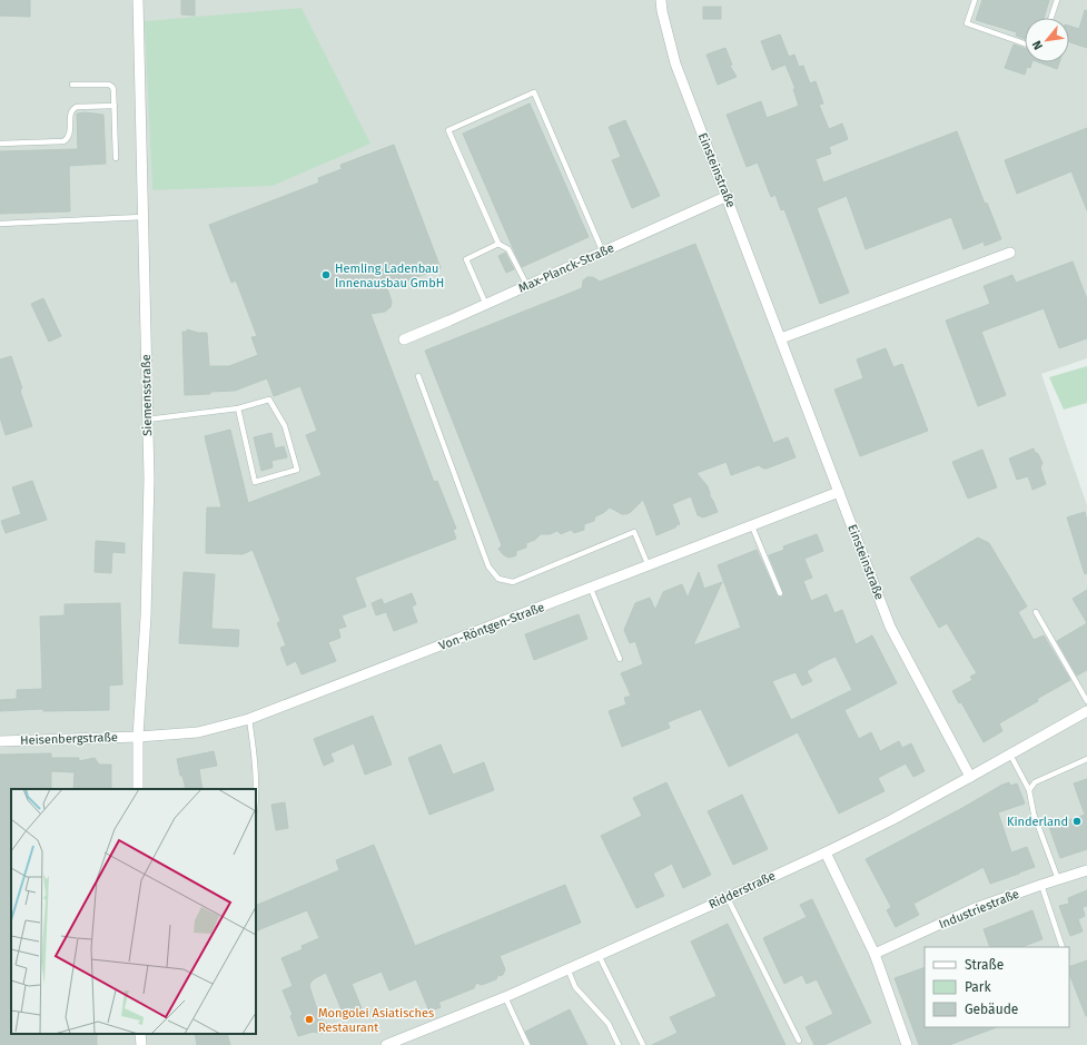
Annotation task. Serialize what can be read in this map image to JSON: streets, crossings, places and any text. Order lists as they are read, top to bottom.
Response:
{
  "streets": {
    "street": [
      "Einsteinstraße",
      "Max-Planck-Straße",
      "Siemensstraße",
      "Von-Röntgen-Straße",
      "Heisenbergstraße",
      "Ridderstraße",
      "Industriestraße"
    ]
  },
  "crossings": [
    ["Einsteinstraße", "Max-Planck-Straße"],
    ["Einsteinstraße", "Von-Röntgen-Straße"],
    ["Einsteinstraße", "Ridderstraße"],
    ["Siemensstraße", "Von-Röntgen-Straße"],
    ["Siemensstraße", "Heisenbergstraße"],
    ["Von-Röntgen-Straße", "Heisenbergstraße"]
  ],
  "places": ["Hemling Ladenbau Innenausbau GmbH", "Kinderland", "Mongolei Asiatisches Restaurant"],
  "legend": ["Straße", "Park", "Gebäude"],
  "north": "bottom left"
}
